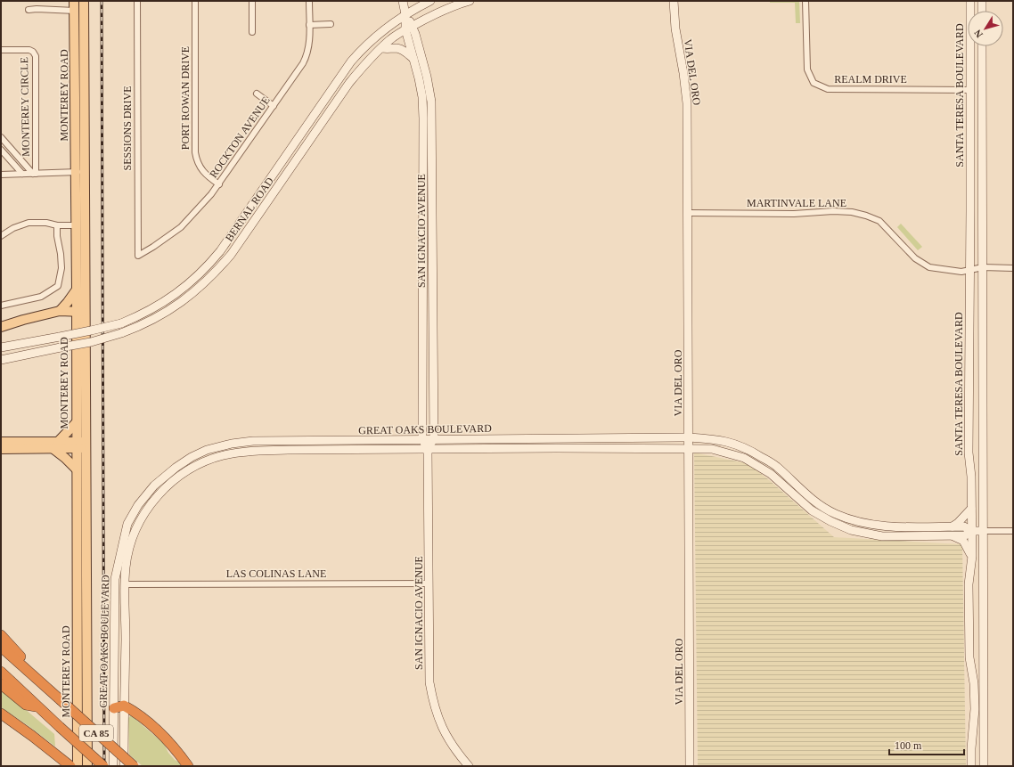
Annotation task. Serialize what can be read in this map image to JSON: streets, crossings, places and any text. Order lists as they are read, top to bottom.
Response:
{
  "streets": {
    "highway": ["CA 85"],
    "main road": [
      "VIA DEL ORO",
      "MONTEREY ROAD",
      "SANTA TERESA BOULEVARD",
      "BERNAL ROAD",
      "SAN IGNACIO AVENUE",
      "GREAT OAKS BOULEVARD"
    ],
    "street": [
      "REALM DRIVE",
      "PORT ROWAN DRIVE",
      "MONTEREY CIRCLE",
      "SESSIONS DRIVE",
      "ROCKTON AVENUE",
      "MARTINVALE LANE",
      "LAS COLINAS LANE"
    ]
  },
  "crossings": [
    ["VIA DEL ORO", "MARTINVALE LANE"],
    ["VIA DEL ORO", "GREAT OAKS BOULEVARD"],
    ["REALM DRIVE", "SANTA TERESA BOULEVARD"],
    ["SANTA TERESA BOULEVARD", "MARTINVALE LANE"],
    ["SANTA TERESA BOULEVARD", "GREAT OAKS BOULEVARD"],
    ["PORT ROWAN DRIVE", "ROCKTON AVENUE"],
    ["SESSIONS DRIVE", "ROCKTON AVENUE"],
    ["BERNAL ROAD", "SAN IGNACIO AVENUE"],
    ["SAN IGNACIO AVENUE", "GREAT OAKS BOULEVARD"],
    ["SAN IGNACIO AVENUE", "LAS COLINAS LANE"],
    ["GREAT OAKS BOULEVARD", "LAS COLINAS LANE"]
  ],
  "scale_bar": "100 m",
  "north": "bottom left"
}
